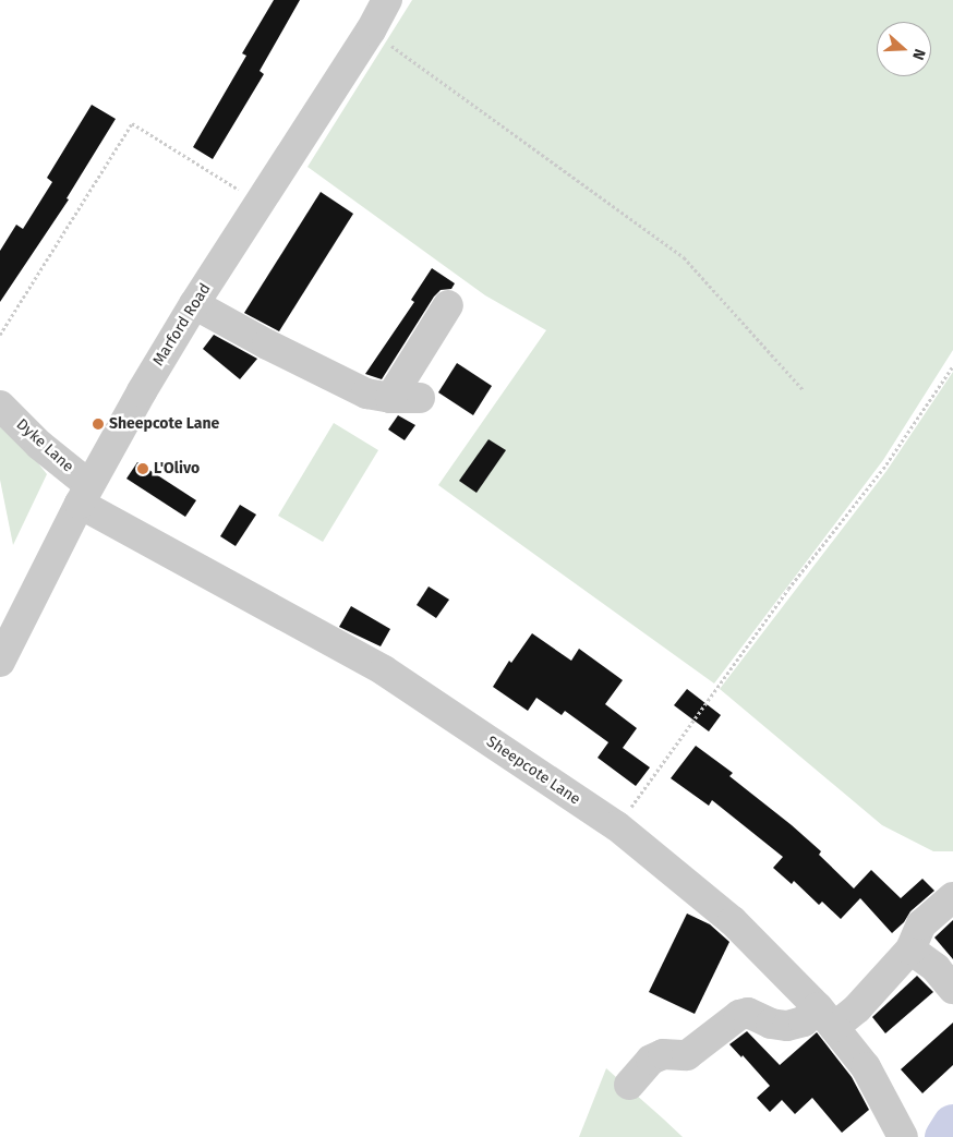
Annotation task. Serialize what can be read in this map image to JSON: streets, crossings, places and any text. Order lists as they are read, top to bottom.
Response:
{
  "streets": {
    "street": ["Marford Road", "Dyke Lane", "Sheepcote Lane"]
  },
  "crossings": [
    ["Marford Road", "Dyke Lane"],
    ["Marford Road", "Sheepcote Lane"],
    ["Dyke Lane", "Sheepcote Lane"]
  ],
  "places": ["Sheepcote Lane", "L'Olivo"],
  "north": "right"
}
